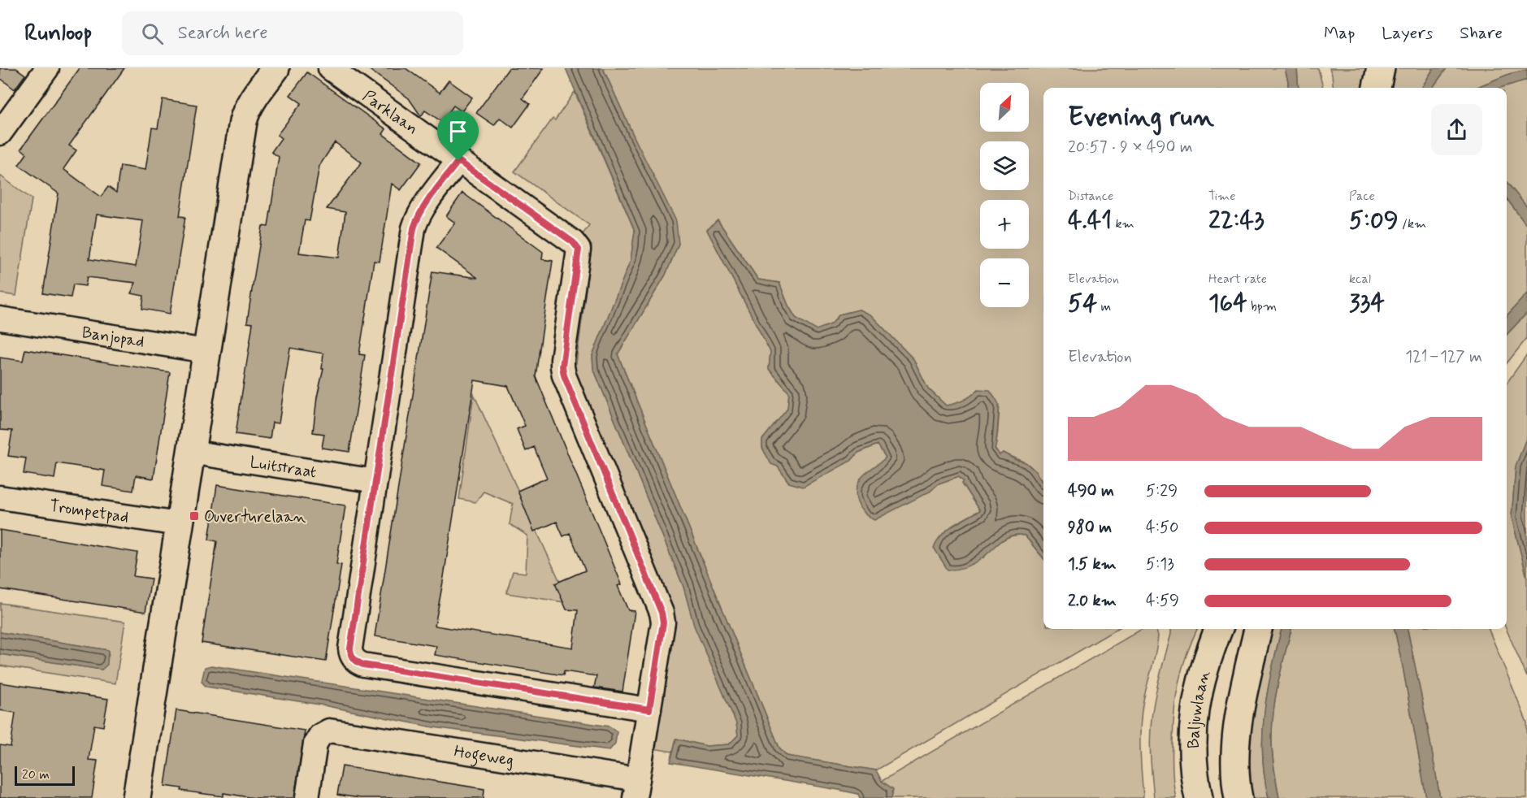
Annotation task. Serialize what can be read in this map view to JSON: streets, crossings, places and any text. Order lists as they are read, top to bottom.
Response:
{
  "streets": {
    "street": [
      "Parklaan",
      "Banjopad",
      "Luitstraat",
      "Trompetpad",
      "Baljuwlaan",
      "Hogeweg"
    ]
  },
  "crossings": [
    ["Parklaan", "Hogeweg"]
  ],
  "places": {
    "transit": ["Ouverturelaan"]
  },
  "scale_bar": "20 m",
  "north": "top right",
  "page": {
    "header": "Runloop",
    "search": "Search here",
    "nav": ["Map", "Layers", "Share"],
    "map_buttons": ["+", "−"],
    "heading": ["Evening run", "20:57 · 9 × 490 m"],
    "stats": [
      ["Distance", "4.41 km"],
      ["Time", "22:43"],
      ["Pace", "5:09 /km"],
      ["Elevation", "54 m"],
      ["Heart rate", "164 bpm"],
      ["kcal", "334"]
    ],
    "chart": ["Elevation", "121–127 m"],
    "list": [
      {
        "name": "490 m",
        "note": "5:29"
      },
      {
        "name": "980 m",
        "note": "4:50"
      },
      {
        "name": "1.5 km",
        "note": "5:13"
      },
      {
        "name": "2.0 km",
        "note": "4:59"
      }
    ],
    "scale": "20 m"
  }
}
